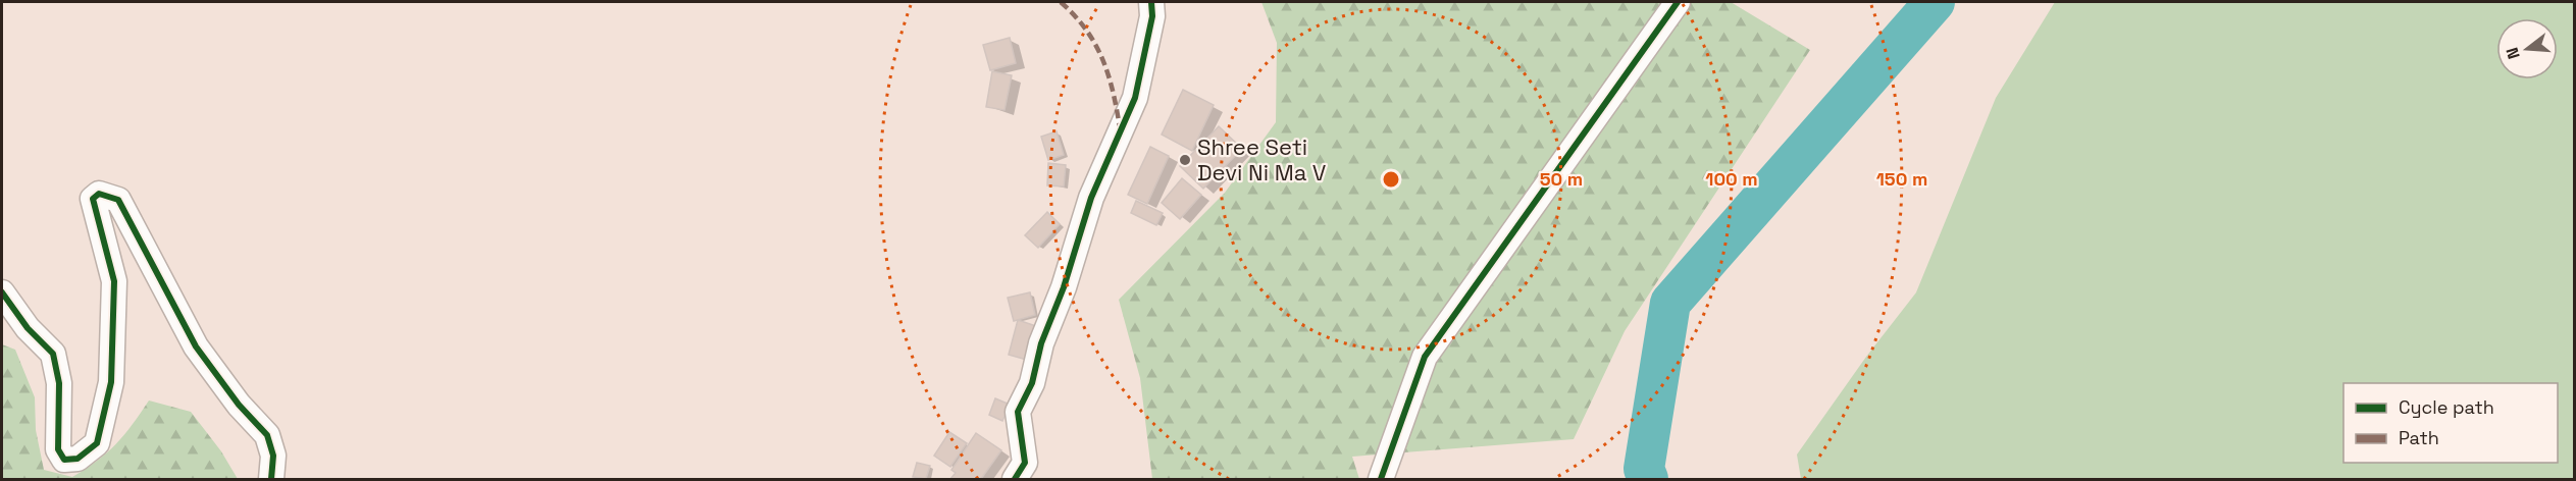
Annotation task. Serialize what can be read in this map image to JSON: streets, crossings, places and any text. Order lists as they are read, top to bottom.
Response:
{
  "places": ["Shree Seti Devi Ni Ma V"],
  "legend": ["Cycle path", "Path"],
  "north": "left",
  "rings": ["50 m", "100 m", "150 m"]
}
